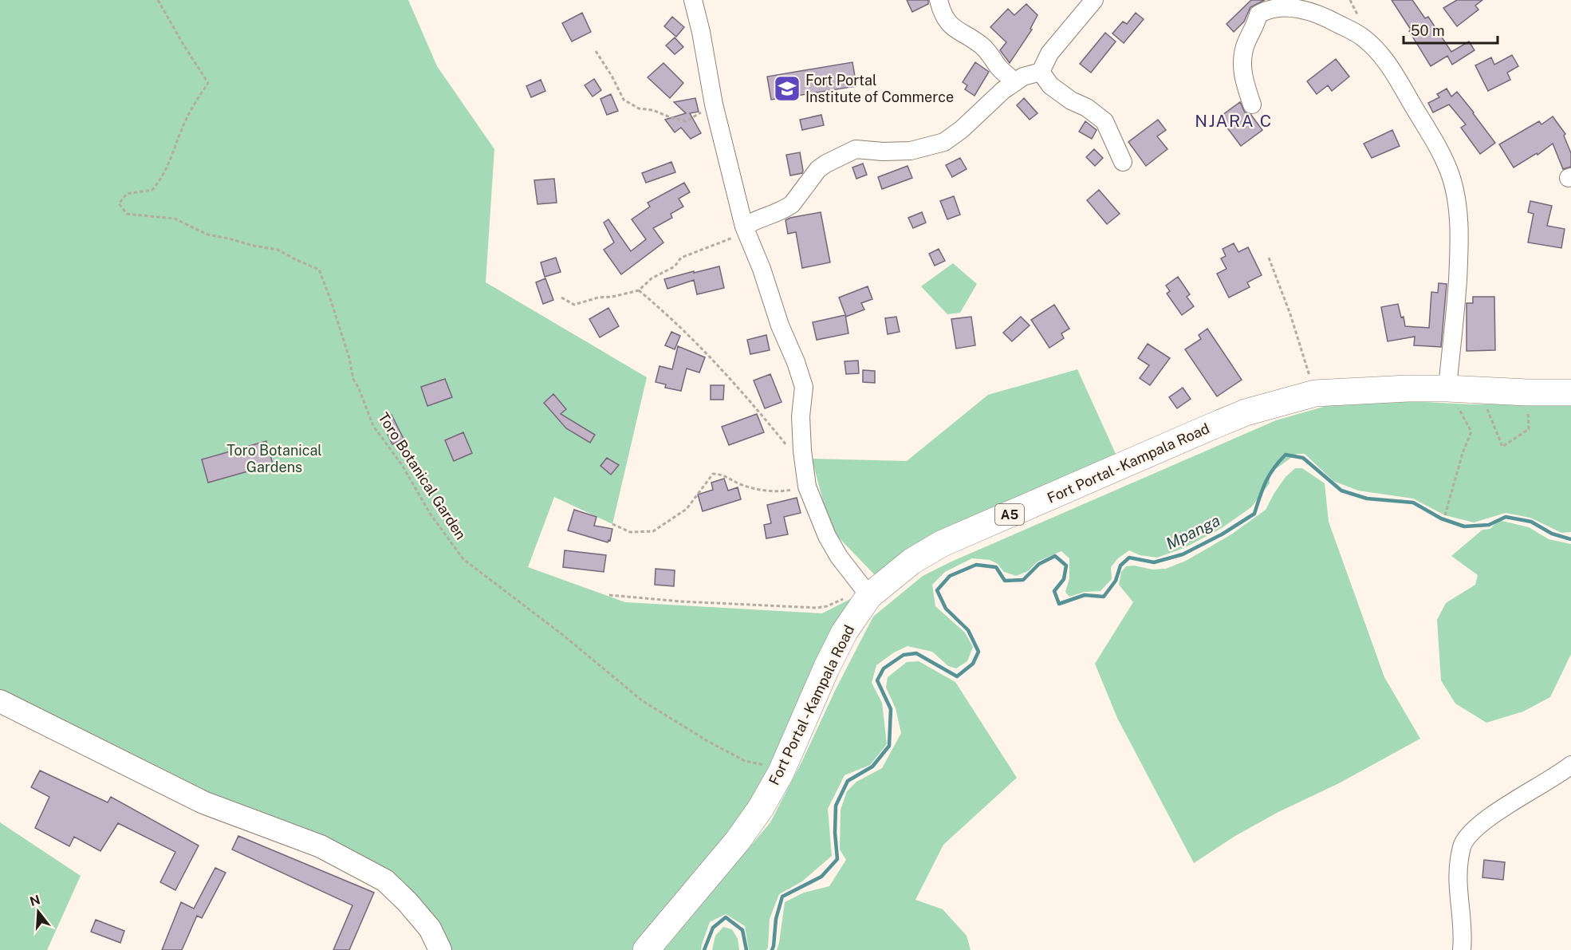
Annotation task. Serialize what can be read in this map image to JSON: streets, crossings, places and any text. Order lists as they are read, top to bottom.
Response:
{
  "streets": {
    "highway": ["Fort Portal - Kampala Road", "A5"],
    "path": ["Toro Botanical Garden"]
  },
  "crossings": [
    ["Fort Portal - Kampala Road", "Toro Botanical Garden"]
  ],
  "districts": ["NJARA C"],
  "water": ["Mpanga"],
  "parks": ["Toro Botanical Gardens"],
  "places": {
    "school or university": ["Fort Portal Institute of Commerce"]
  },
  "scale_bar": "50 m",
  "north": "top"
}
